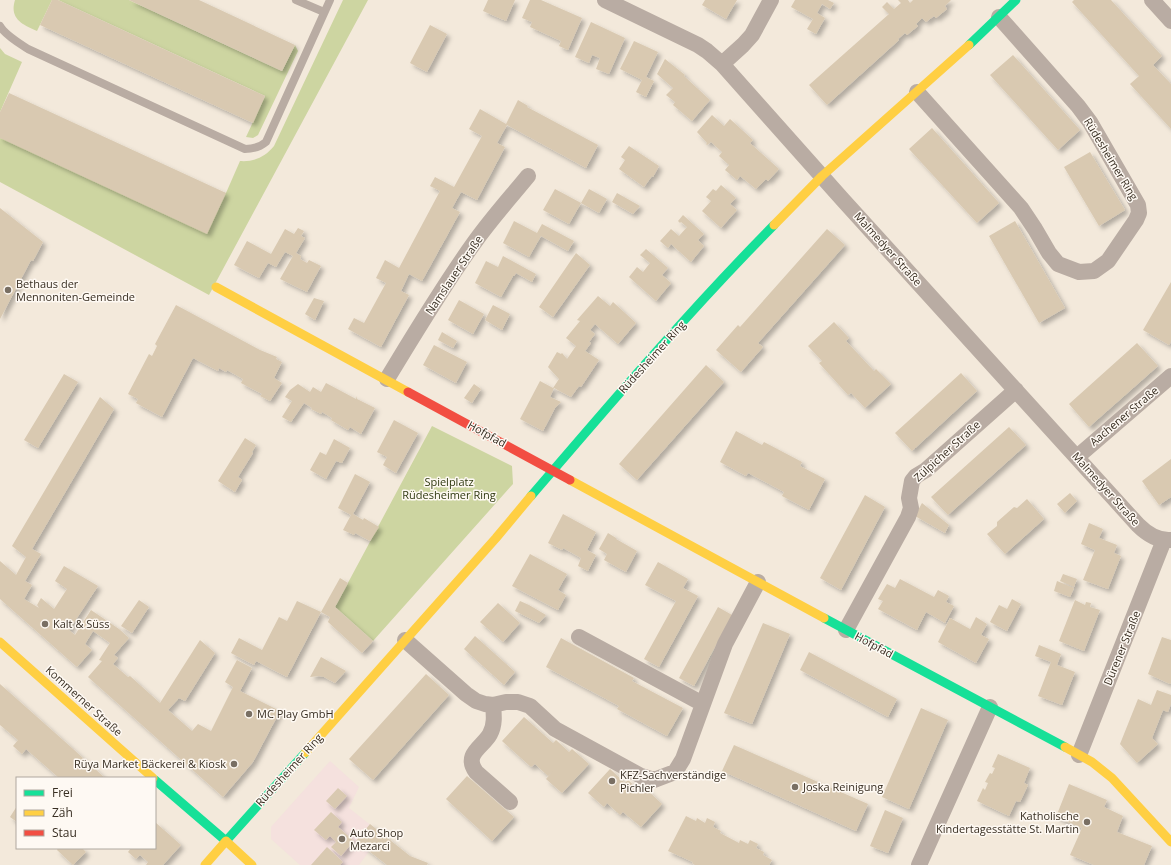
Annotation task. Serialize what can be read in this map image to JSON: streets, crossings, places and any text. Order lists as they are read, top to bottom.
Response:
{
  "streets": {
    "main road": ["Rüdesheimer Ring", "Hofpfad", "Kommerner Straße"],
    "street": [
      "Malmedyer Straße",
      "Namslauer Straße",
      "Aachener Straße",
      "Zülpicher Straße",
      "Dürener Straße"
    ]
  },
  "crossings": [
    ["Rüdesheimer Ring", "Malmedyer Straße"],
    ["Rüdesheimer Ring", "Hofpfad"],
    ["Rüdesheimer Ring", "Kommerner Straße"],
    ["Malmedyer Straße", "Aachener Straße"],
    ["Malmedyer Straße", "Zülpicher Straße"],
    ["Malmedyer Straße", "Dürener Straße"],
    ["Namslauer Straße", "Hofpfad"],
    ["Hofpfad", "Zülpicher Straße"],
    ["Hofpfad", "Dürener Straße"]
  ],
  "parks": ["Spielplatz Rüdesheimer Ring"],
  "places": [
    "Bethaus der Mennoniten-Gemeinde",
    "Kalt & Süss",
    "MC Play GmbH",
    "Rüya Market Bäckerei & Kiosk",
    "KFZ-Sachverständige Pichler",
    "Joska Reinigung",
    "Katholische Kindertagesstätte St. Martin",
    "Auto Shop Mezarci"
  ],
  "legend": ["Frei", "Zäh", "Stau"]
}
